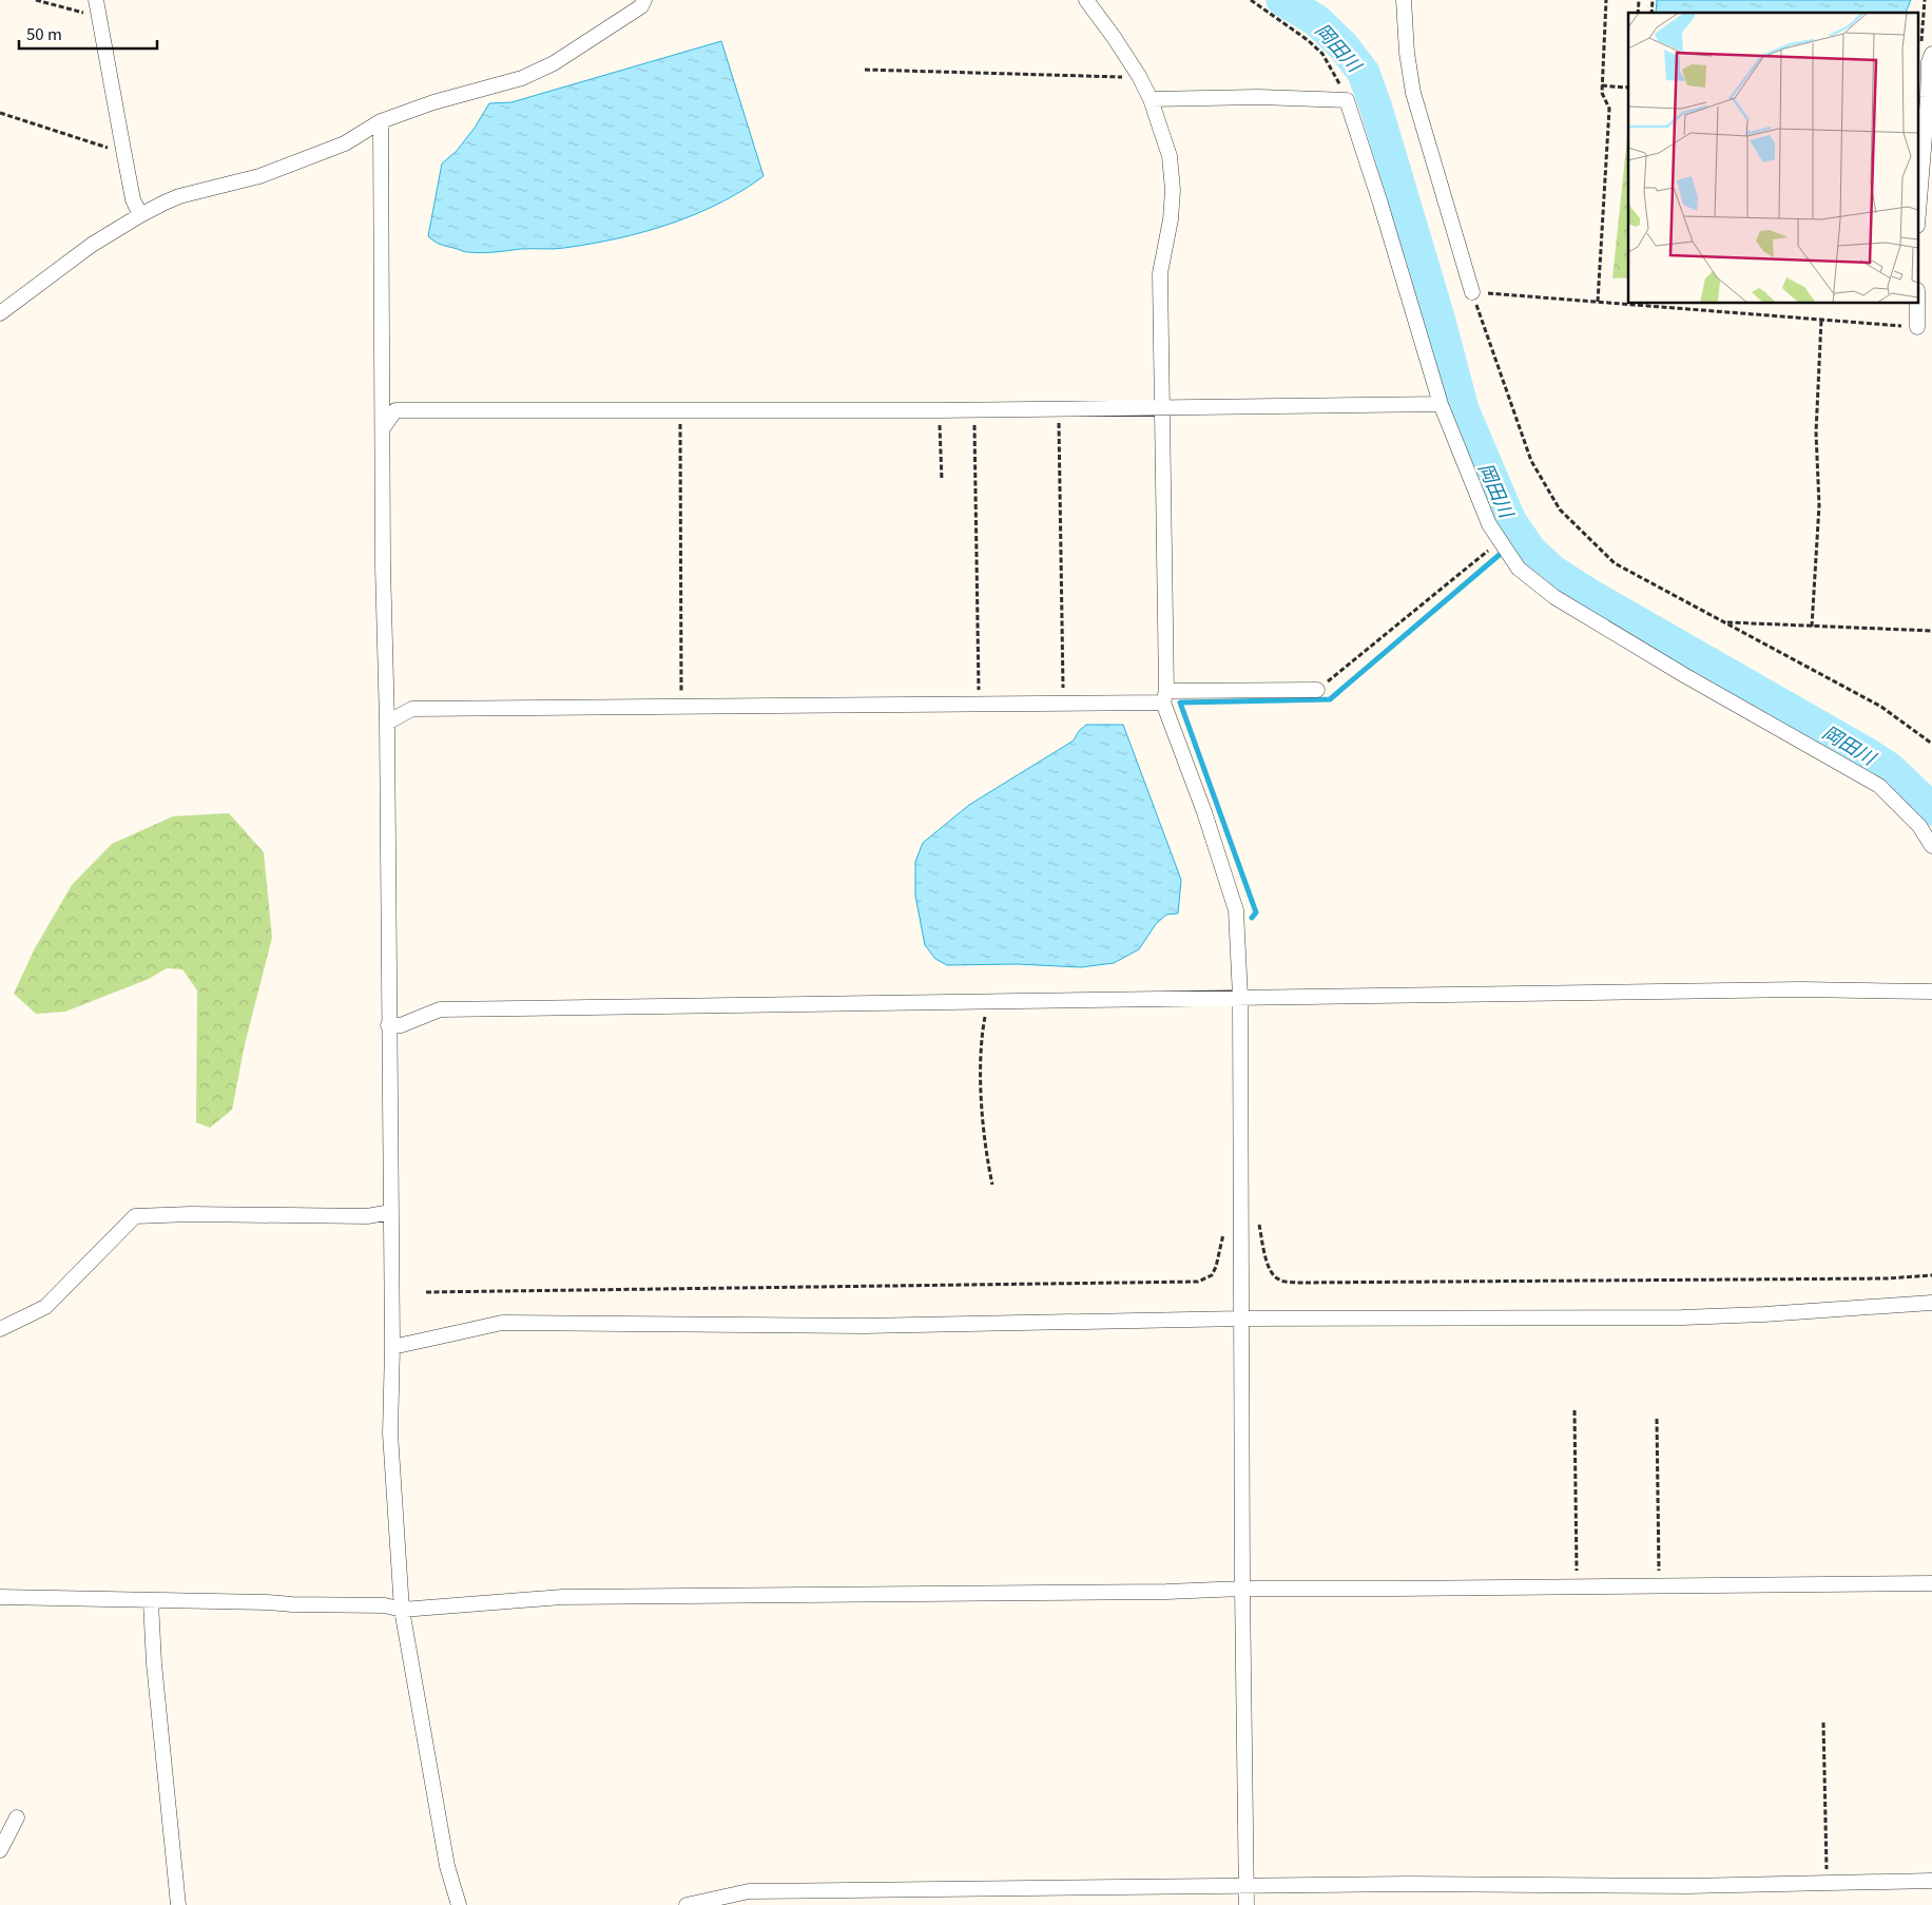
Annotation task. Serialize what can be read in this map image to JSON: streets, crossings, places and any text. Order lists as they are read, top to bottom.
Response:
{
  "water": ["岡田川"],
  "scale_bar": "50 m"
}
